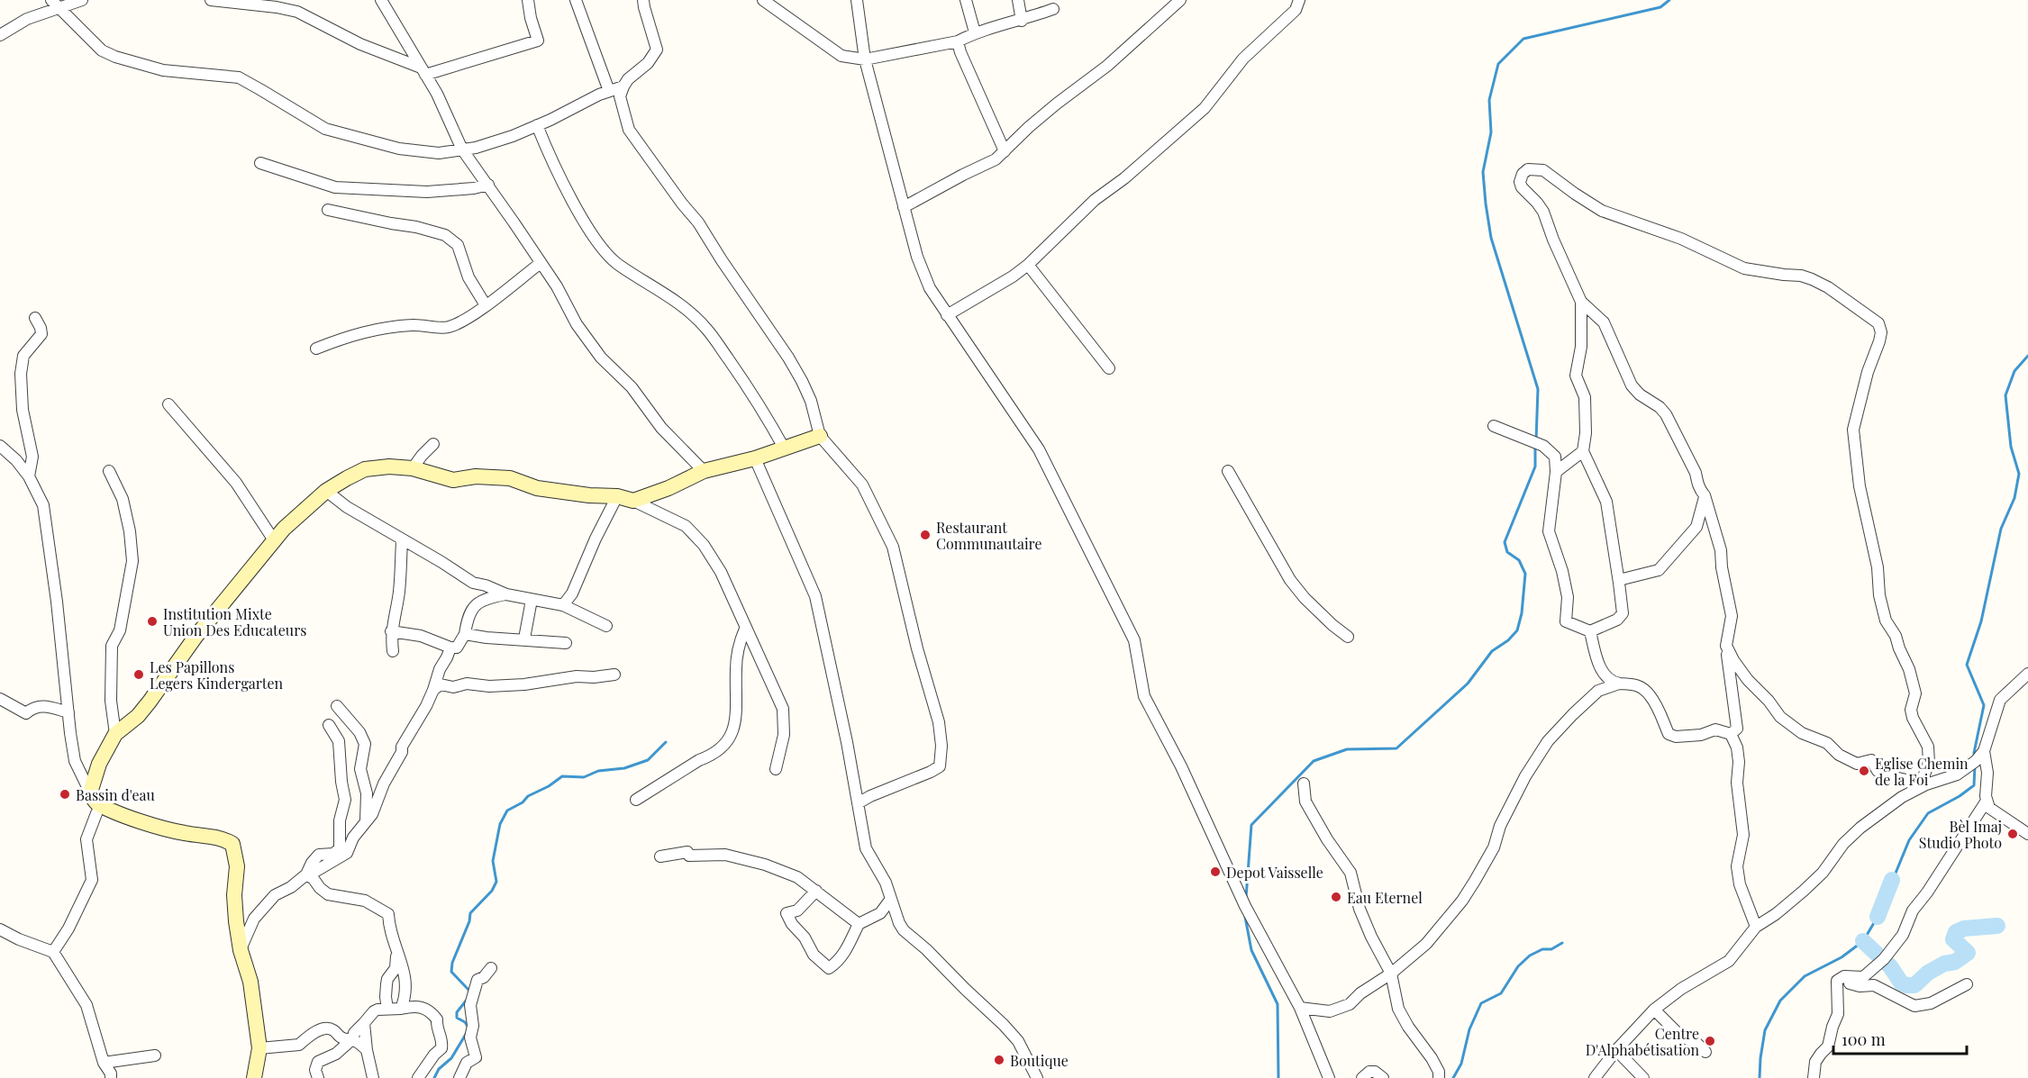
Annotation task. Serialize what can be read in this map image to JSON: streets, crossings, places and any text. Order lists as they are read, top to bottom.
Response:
{
  "places": [
    "Restaurant Communautaire",
    "Institution Mixte Union Des Educateurs",
    "Les Papillons Legers Kindergarten",
    "Eglise Chemin de la Foi",
    "Bassin d'eau",
    "Bèl Imaj Studio Photo",
    "Depot Vaisselle",
    "Eau Eternel",
    "Centre D'Alphabétisation",
    "Boutique"
  ],
  "scale_bar": "100 m"
}
